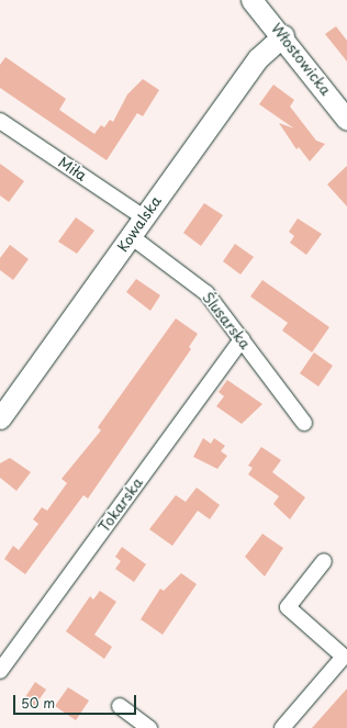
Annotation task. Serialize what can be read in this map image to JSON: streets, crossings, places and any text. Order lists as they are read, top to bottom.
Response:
{
  "streets": {
    "street": [
      "Włostowicka",
      "Miła",
      "Kowalska",
      "Ślusarska",
      "Tokarska"
    ]
  },
  "crossings": [
    ["Włostowicka", "Kowalska"],
    ["Miła", "Kowalska"],
    ["Kowalska", "Ślusarska"],
    ["Ślusarska", "Tokarska"]
  ],
  "scale_bar": "50 m"
}
